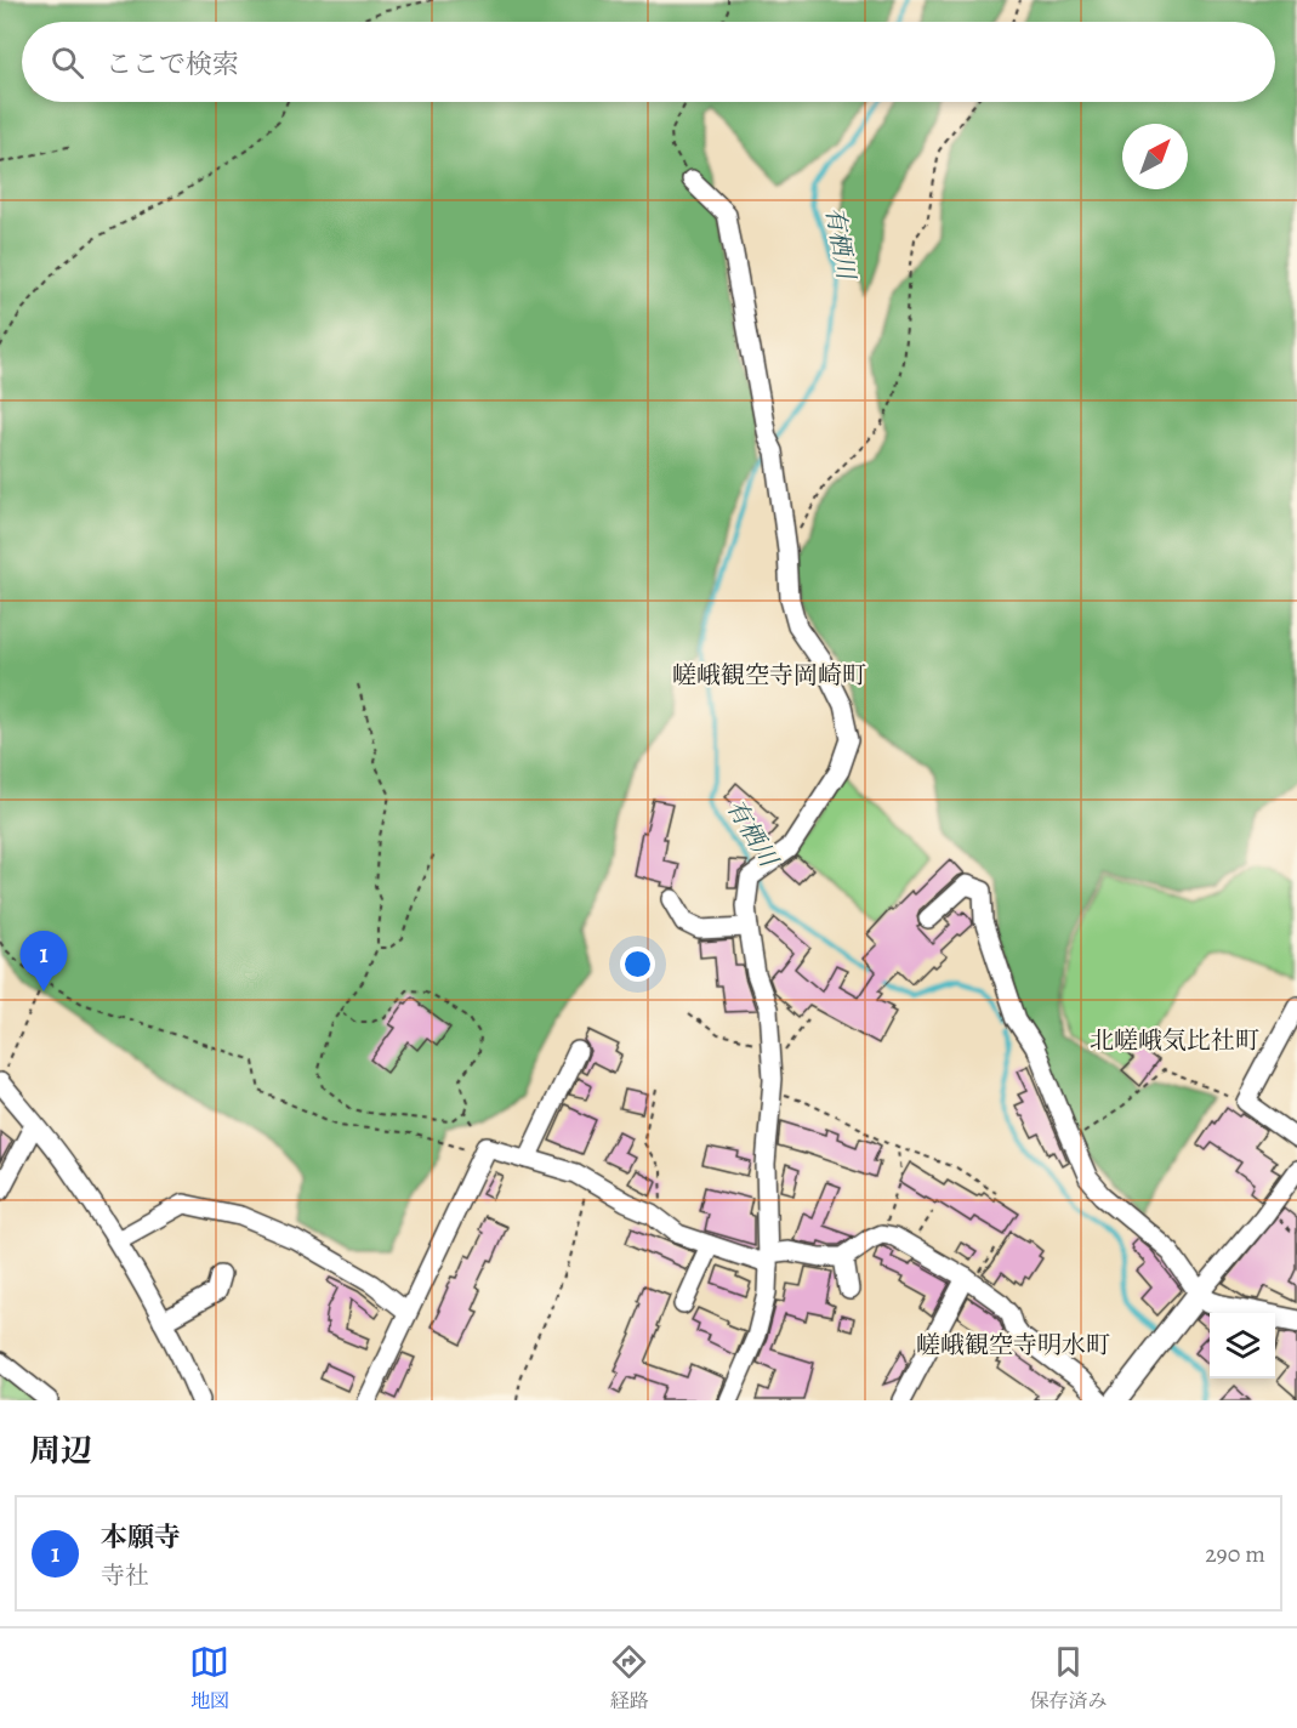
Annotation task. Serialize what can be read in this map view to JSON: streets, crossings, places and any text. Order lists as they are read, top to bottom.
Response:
{
  "districts": ["嵯峨観空寺岡崎町", "北嵯峨気比社町", "嵯峨観空寺明水町"],
  "water": ["有栖川"],
  "north": "top right",
  "page": {
    "search": "ここで検索",
    "pins": "1",
    "heading": "周辺",
    "list": [
      {
        "mark": "1",
        "name": "本願寺",
        "note": "寺社",
        "value": "290 m"
      }
    ],
    "nav": ["地図", "経路", "保存済み"]
  }
}
